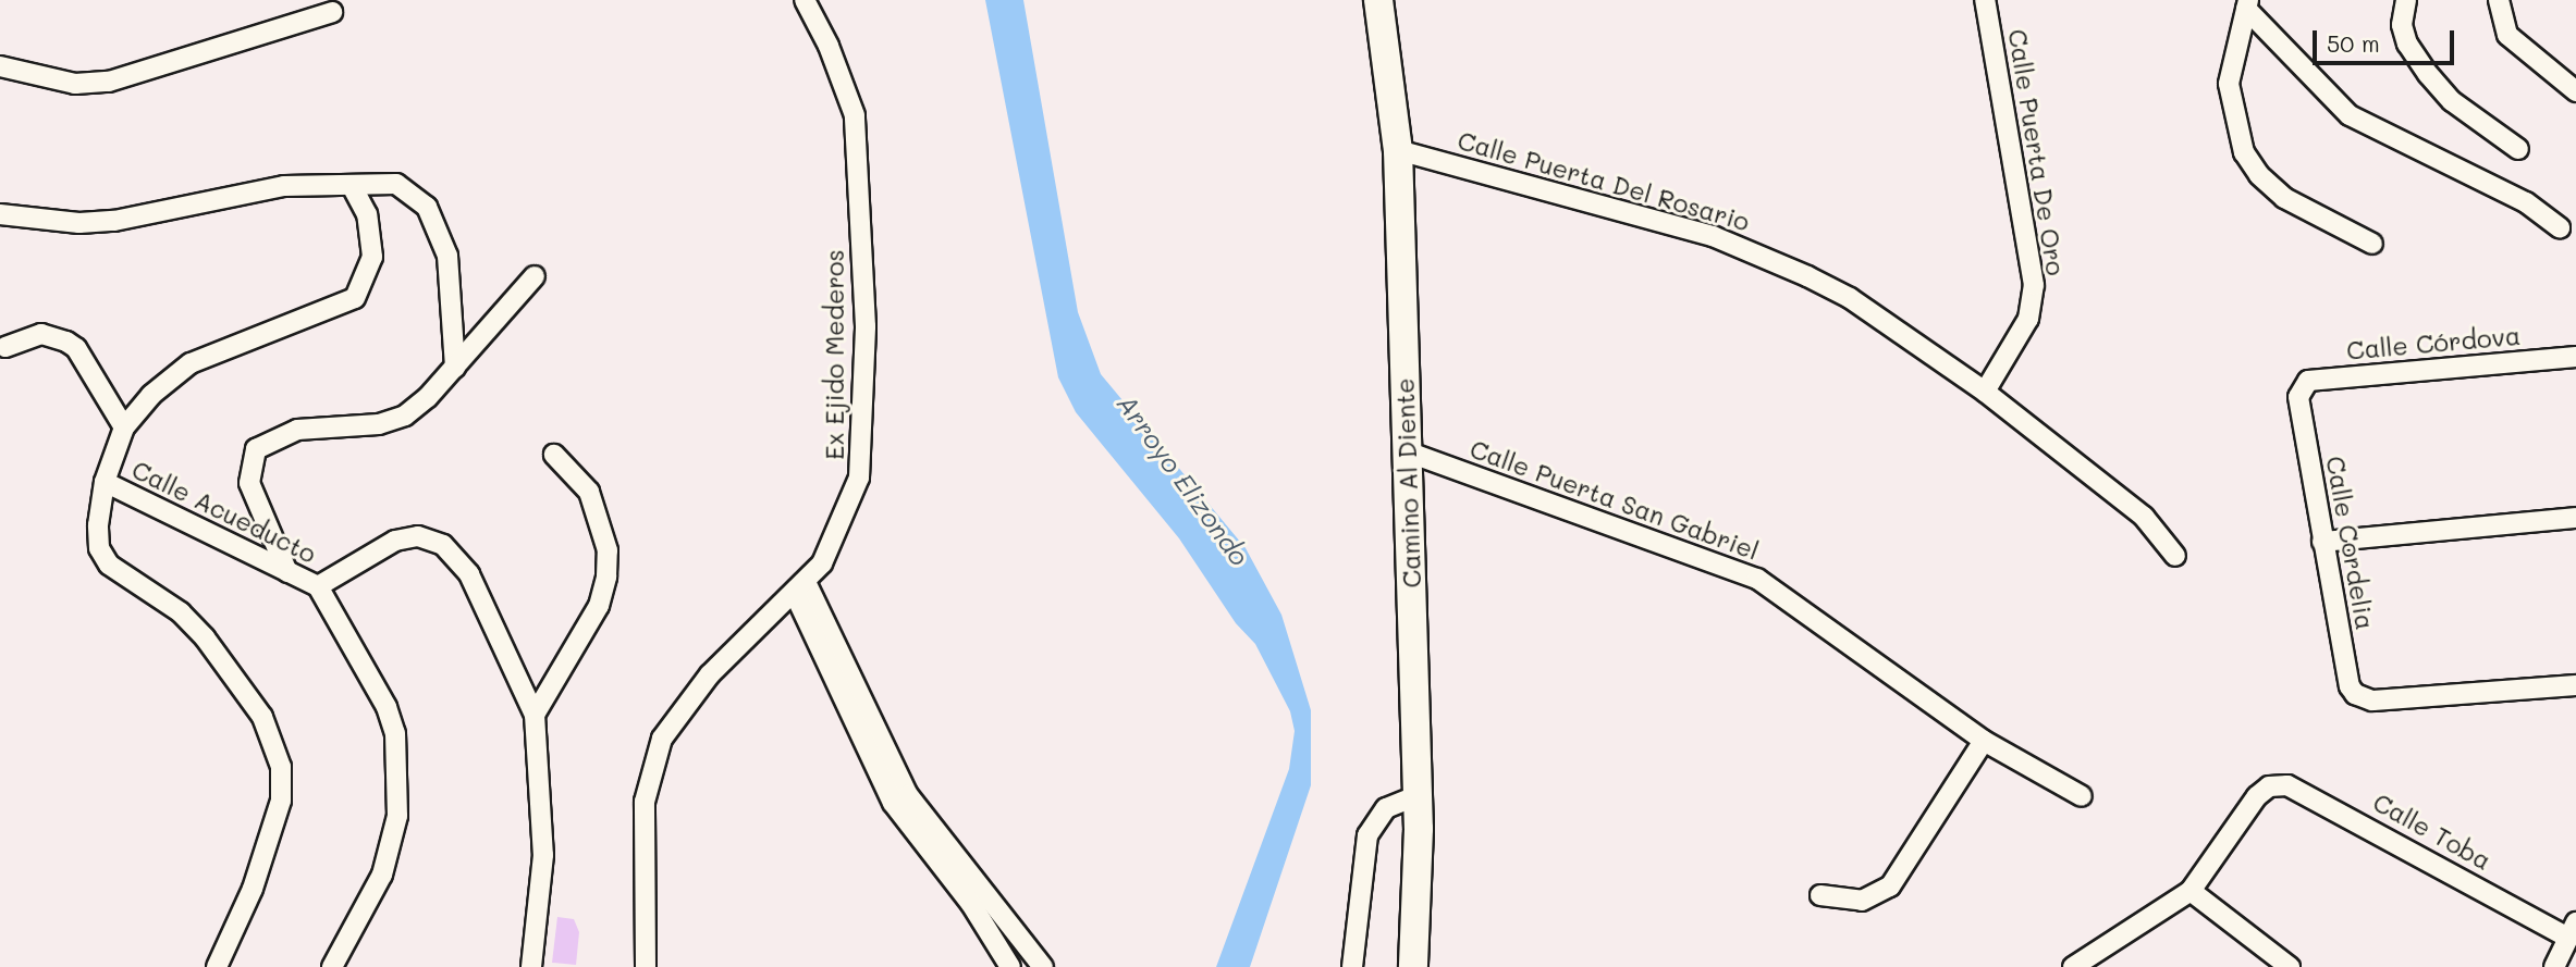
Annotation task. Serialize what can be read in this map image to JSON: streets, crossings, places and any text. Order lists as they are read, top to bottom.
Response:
{
  "streets": {
    "street": [
      "Calle Puerta De Oro",
      "Calle Puerta Del Rosario",
      "Calle Córdova",
      "Ex Ejido Mederos",
      "Camino Al Diente",
      "Calle Puerta San Gabriel",
      "Calle Acueducto",
      "Calle Cordelia",
      "Calle Toba"
    ]
  },
  "crossings": [
    ["Calle Puerta De Oro", "Calle Puerta Del Rosario"],
    ["Calle Puerta Del Rosario", "Camino Al Diente"],
    ["Calle Córdova", "Calle Cordelia"],
    ["Camino Al Diente", "Calle Puerta San Gabriel"]
  ],
  "water": ["Arroyo Elizondo"],
  "scale_bar": "50 m"
}
